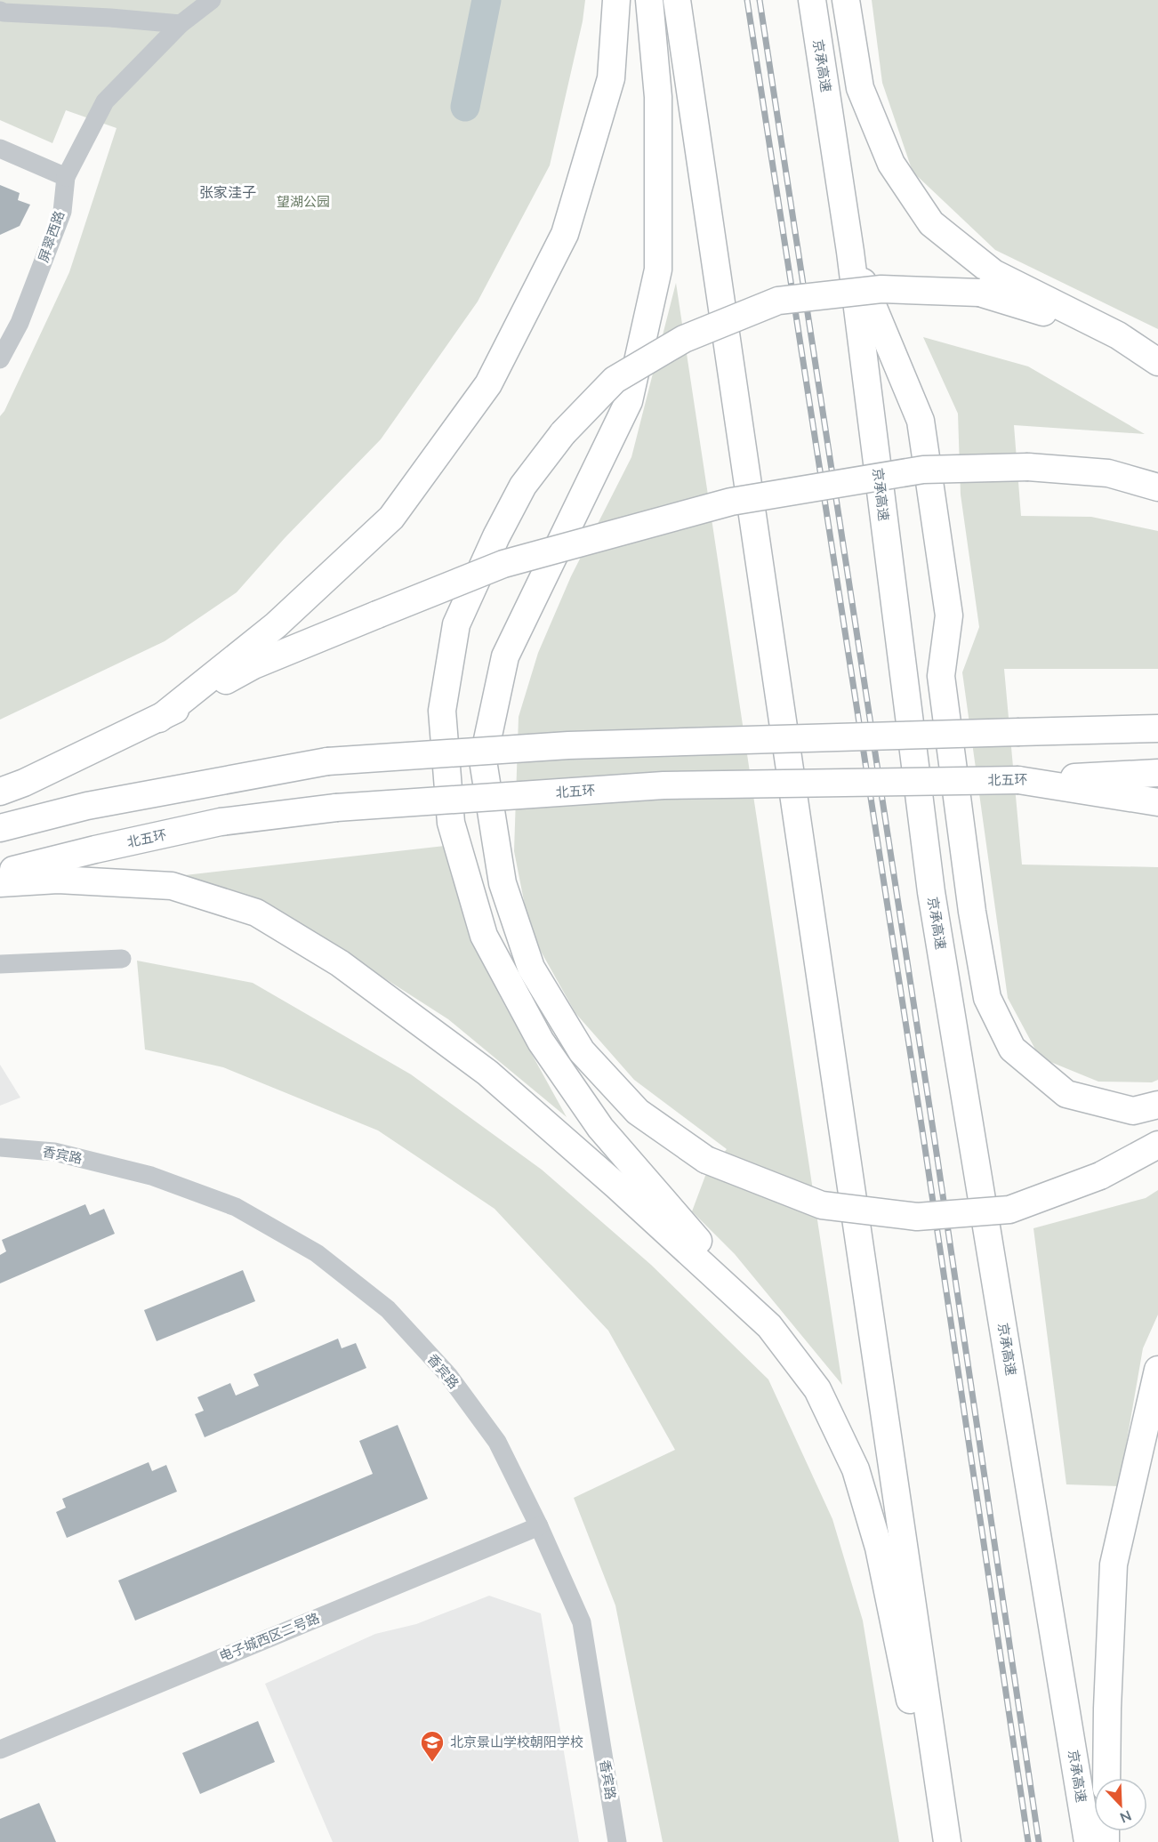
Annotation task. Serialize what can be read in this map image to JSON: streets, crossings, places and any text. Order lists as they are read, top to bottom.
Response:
{
  "streets": {
    "highway": ["京承高速", "北五环"],
    "street": ["屏翠西路", "香宾路", "电子城西区二号路"]
  },
  "crossings": [
    ["香宾路", "电子城西区二号路"]
  ],
  "districts": ["张家洼子"],
  "parks": ["望湖公园"],
  "places": {
    "school or university": ["北京景山学校朝阳学校"]
  },
  "north": "bottom right"
}
